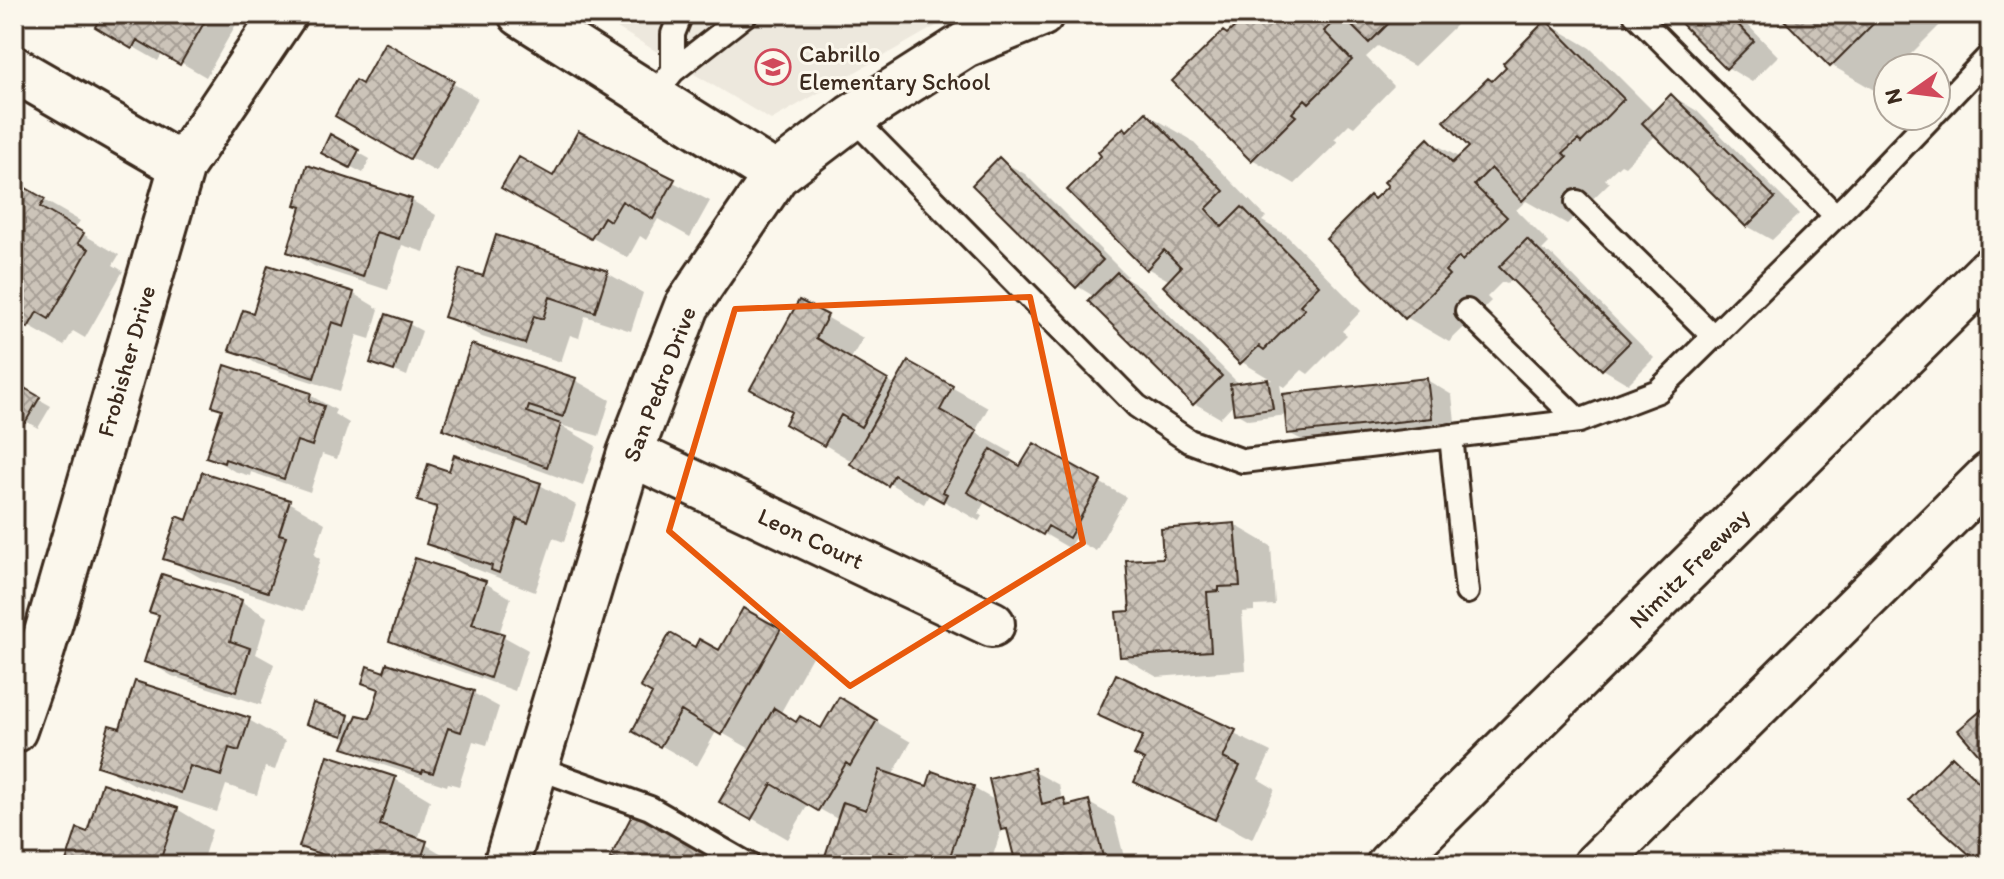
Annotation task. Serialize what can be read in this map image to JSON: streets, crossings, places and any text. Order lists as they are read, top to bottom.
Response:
{
  "streets": {
    "main road": [
      "Frobisher Drive",
      "San Pedro Drive",
      "Leon Court",
      "Nimitz Freeway"
    ]
  },
  "crossings": [
    ["San Pedro Drive", "Leon Court"]
  ],
  "places": {
    "school or university": ["Cabrillo Elementary School"]
  },
  "north": "left"
}
